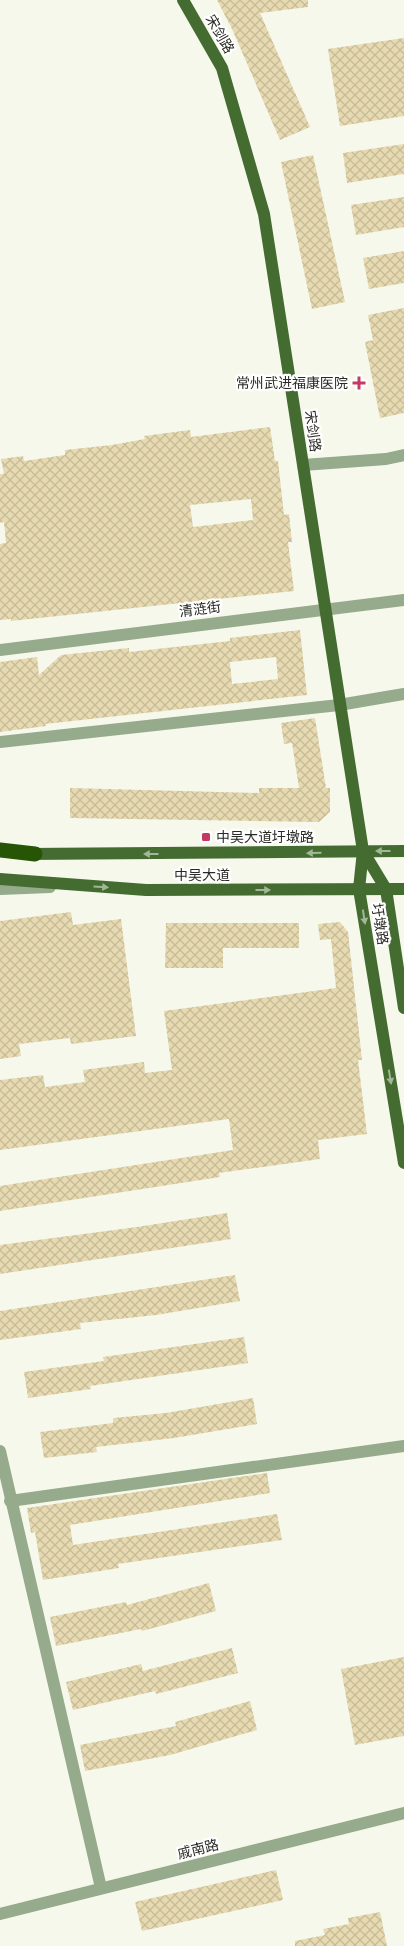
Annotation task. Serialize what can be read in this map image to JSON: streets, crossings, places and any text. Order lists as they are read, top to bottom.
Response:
{
  "streets": {
    "main road": ["宋剑路", "中吴大道", "圩墩路"],
    "street": ["清涟街", "戚南路"]
  },
  "crossings": [
    ["宋剑路", "清涟街"],
    ["宋剑路", "中吴大道"],
    ["宋剑路", "圩墩路"],
    ["中吴大道", "圩墩路"]
  ],
  "places": {
    "health": ["常州武进福康医院"],
    "transit": ["中吴大道圩墩路"]
  }
}
